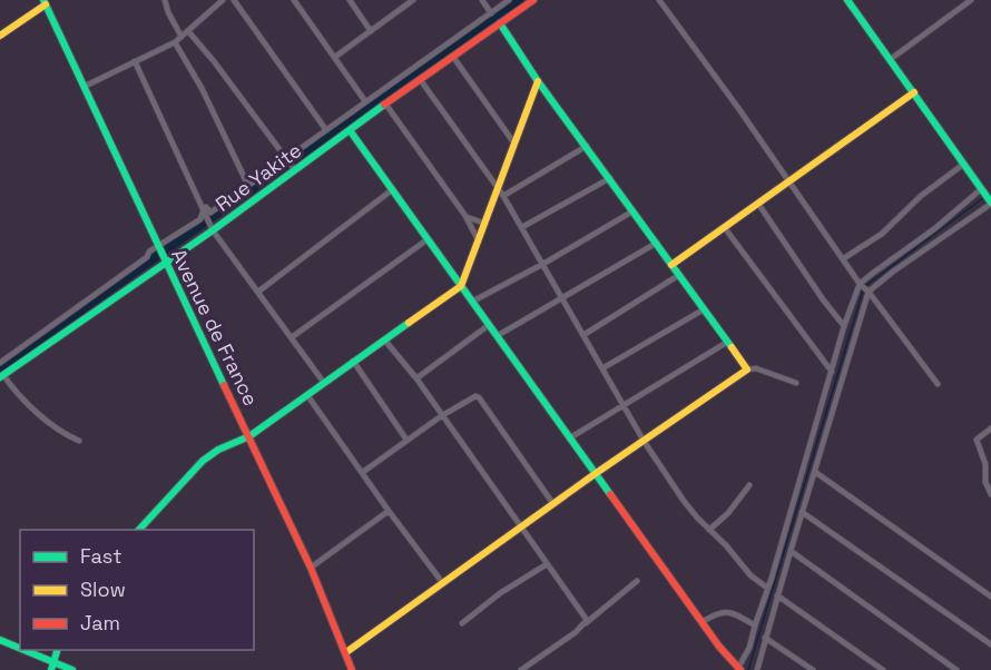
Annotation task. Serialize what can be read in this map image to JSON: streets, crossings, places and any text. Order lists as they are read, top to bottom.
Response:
{
  "streets": {
    "street": ["Rue Yakite", "Avenue de France"]
  },
  "crossings": [
    ["Rue Yakite", "Avenue de France"]
  ],
  "legend": ["Fast", "Slow", "Jam"]
}
